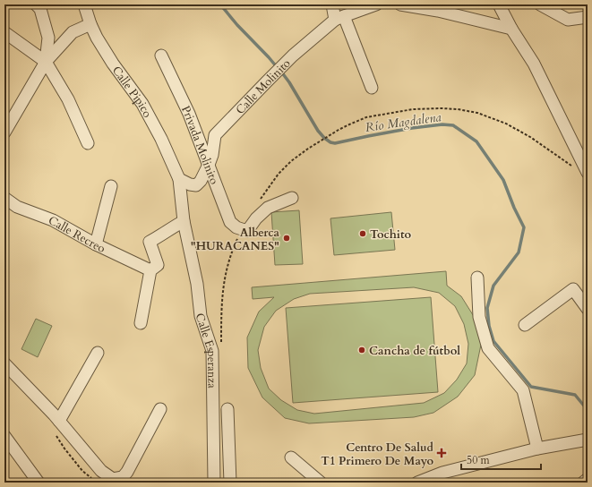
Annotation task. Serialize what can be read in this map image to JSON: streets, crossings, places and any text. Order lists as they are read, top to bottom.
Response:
{
  "streets": {
    "street": [
      "Calle Molinito",
      "Calle Pipico",
      "Privada Molinito",
      "Calle Recreo",
      "Calle Esperanza"
    ]
  },
  "crossings": [
    ["Calle Molinito", "Calle Pipico"],
    ["Calle Molinito", "Privada Molinito"],
    ["Calle Molinito", "Calle Esperanza"],
    ["Calle Pipico", "Calle Esperanza"]
  ],
  "water": ["Río Magdalena"],
  "places": {
    "other": ["Tochito", "Alberca \"HURACANES\"", "Cancha de fútbol"],
    "health": ["Centro De Salud T1 Primero De Mayo"]
  },
  "scale_bar": "50 m"
}
